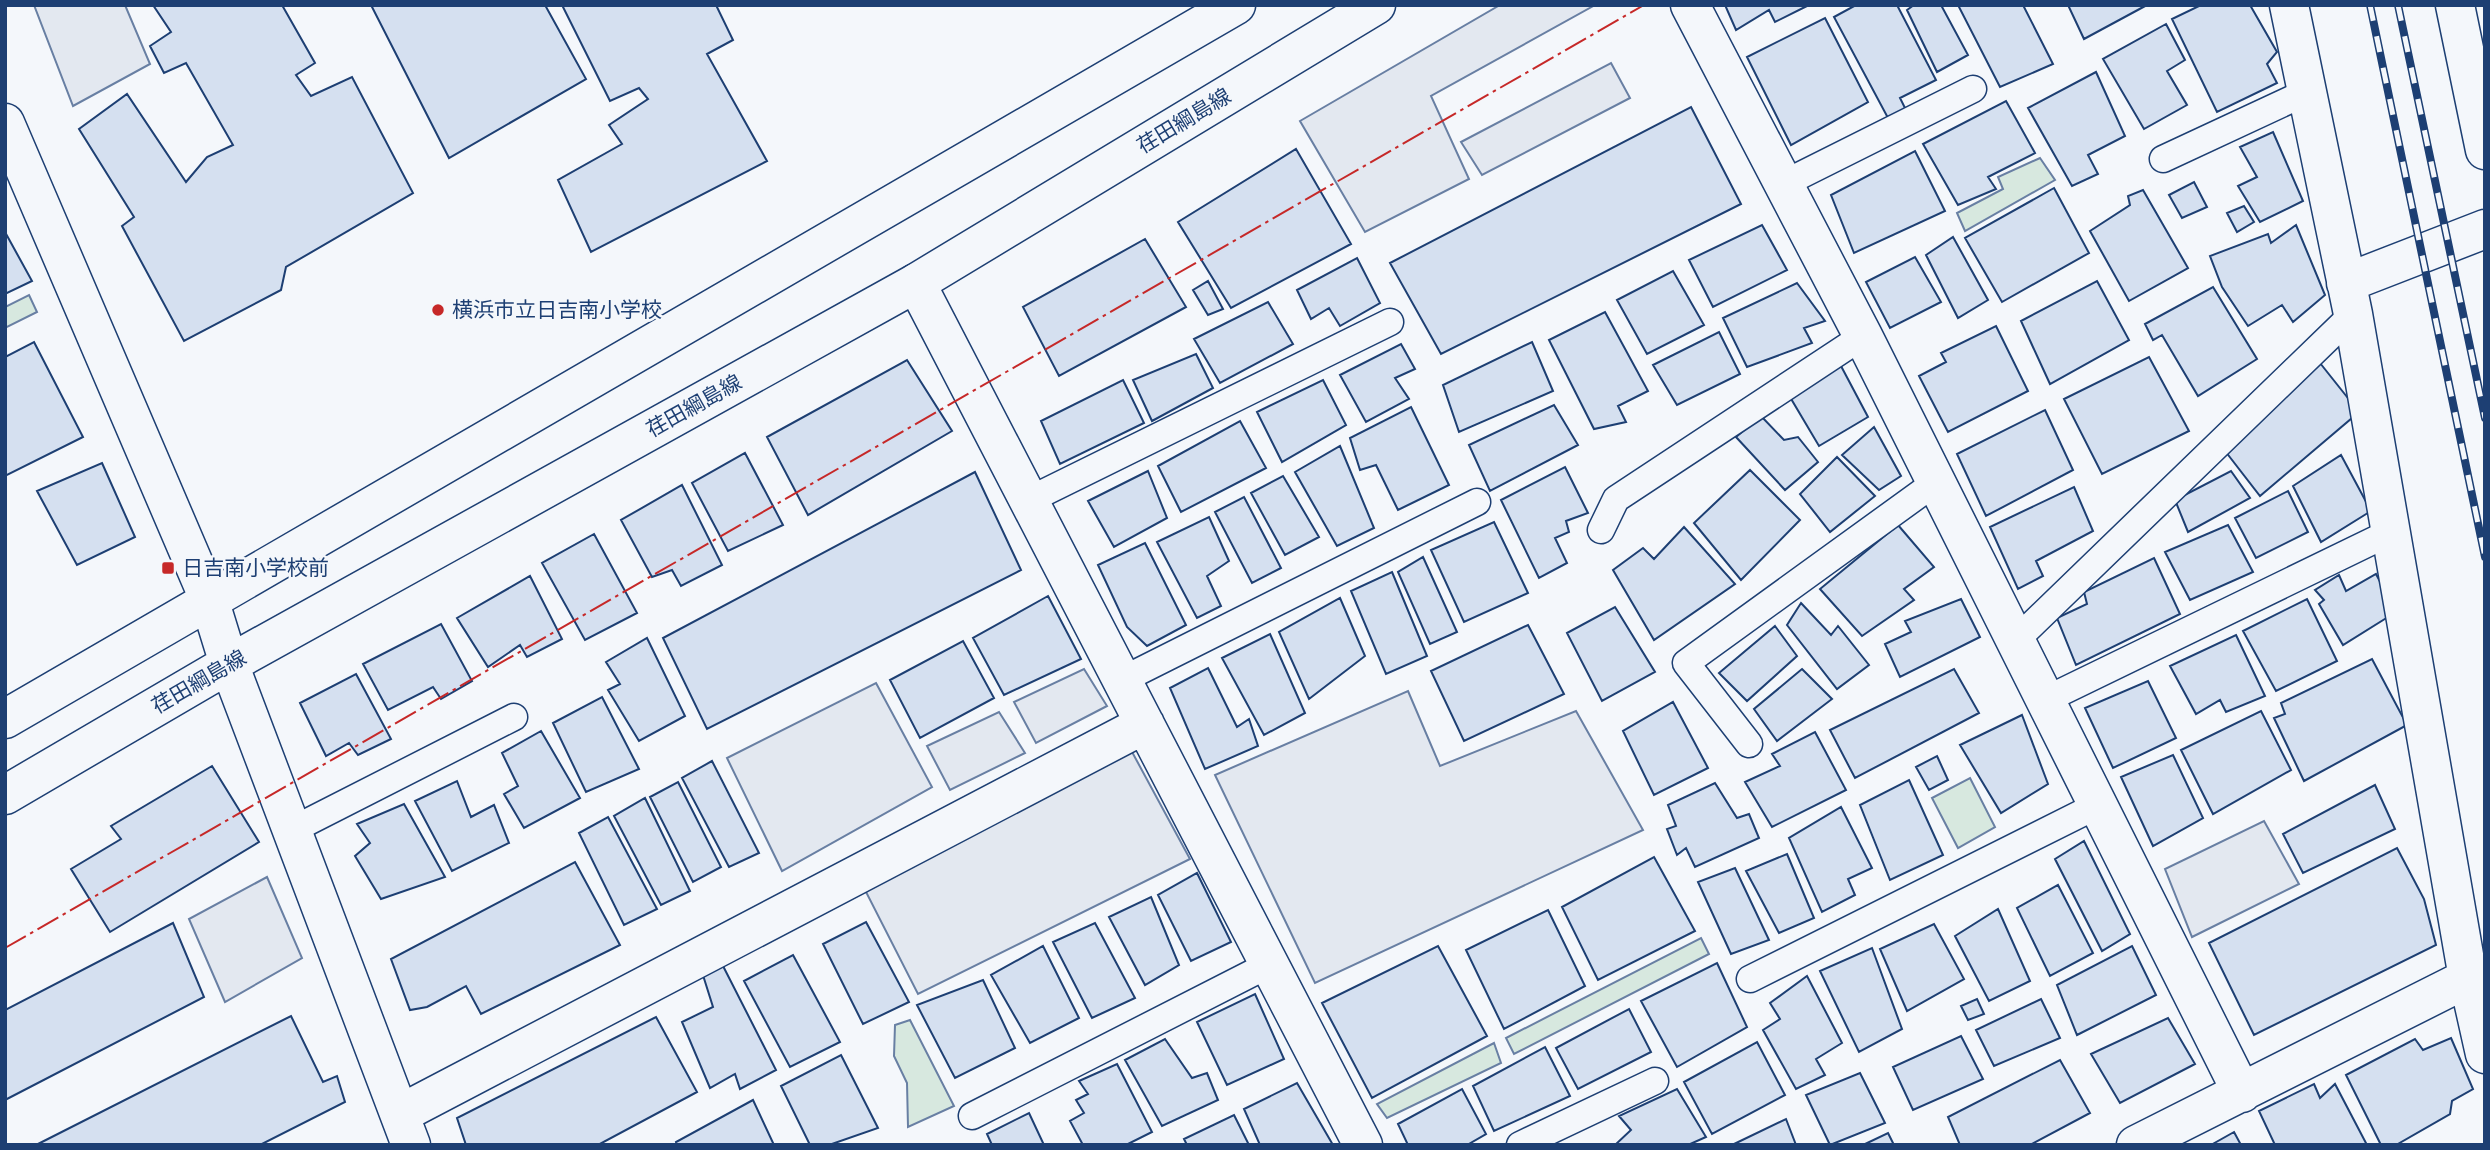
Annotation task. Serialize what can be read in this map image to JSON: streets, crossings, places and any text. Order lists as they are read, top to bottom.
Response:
{
  "streets": {
    "street": ["荏田綱島線"]
  },
  "places": {
    "other": ["横浜市立日吉南小学校"],
    "transit": ["日吉南小学校前"]
  }
}
